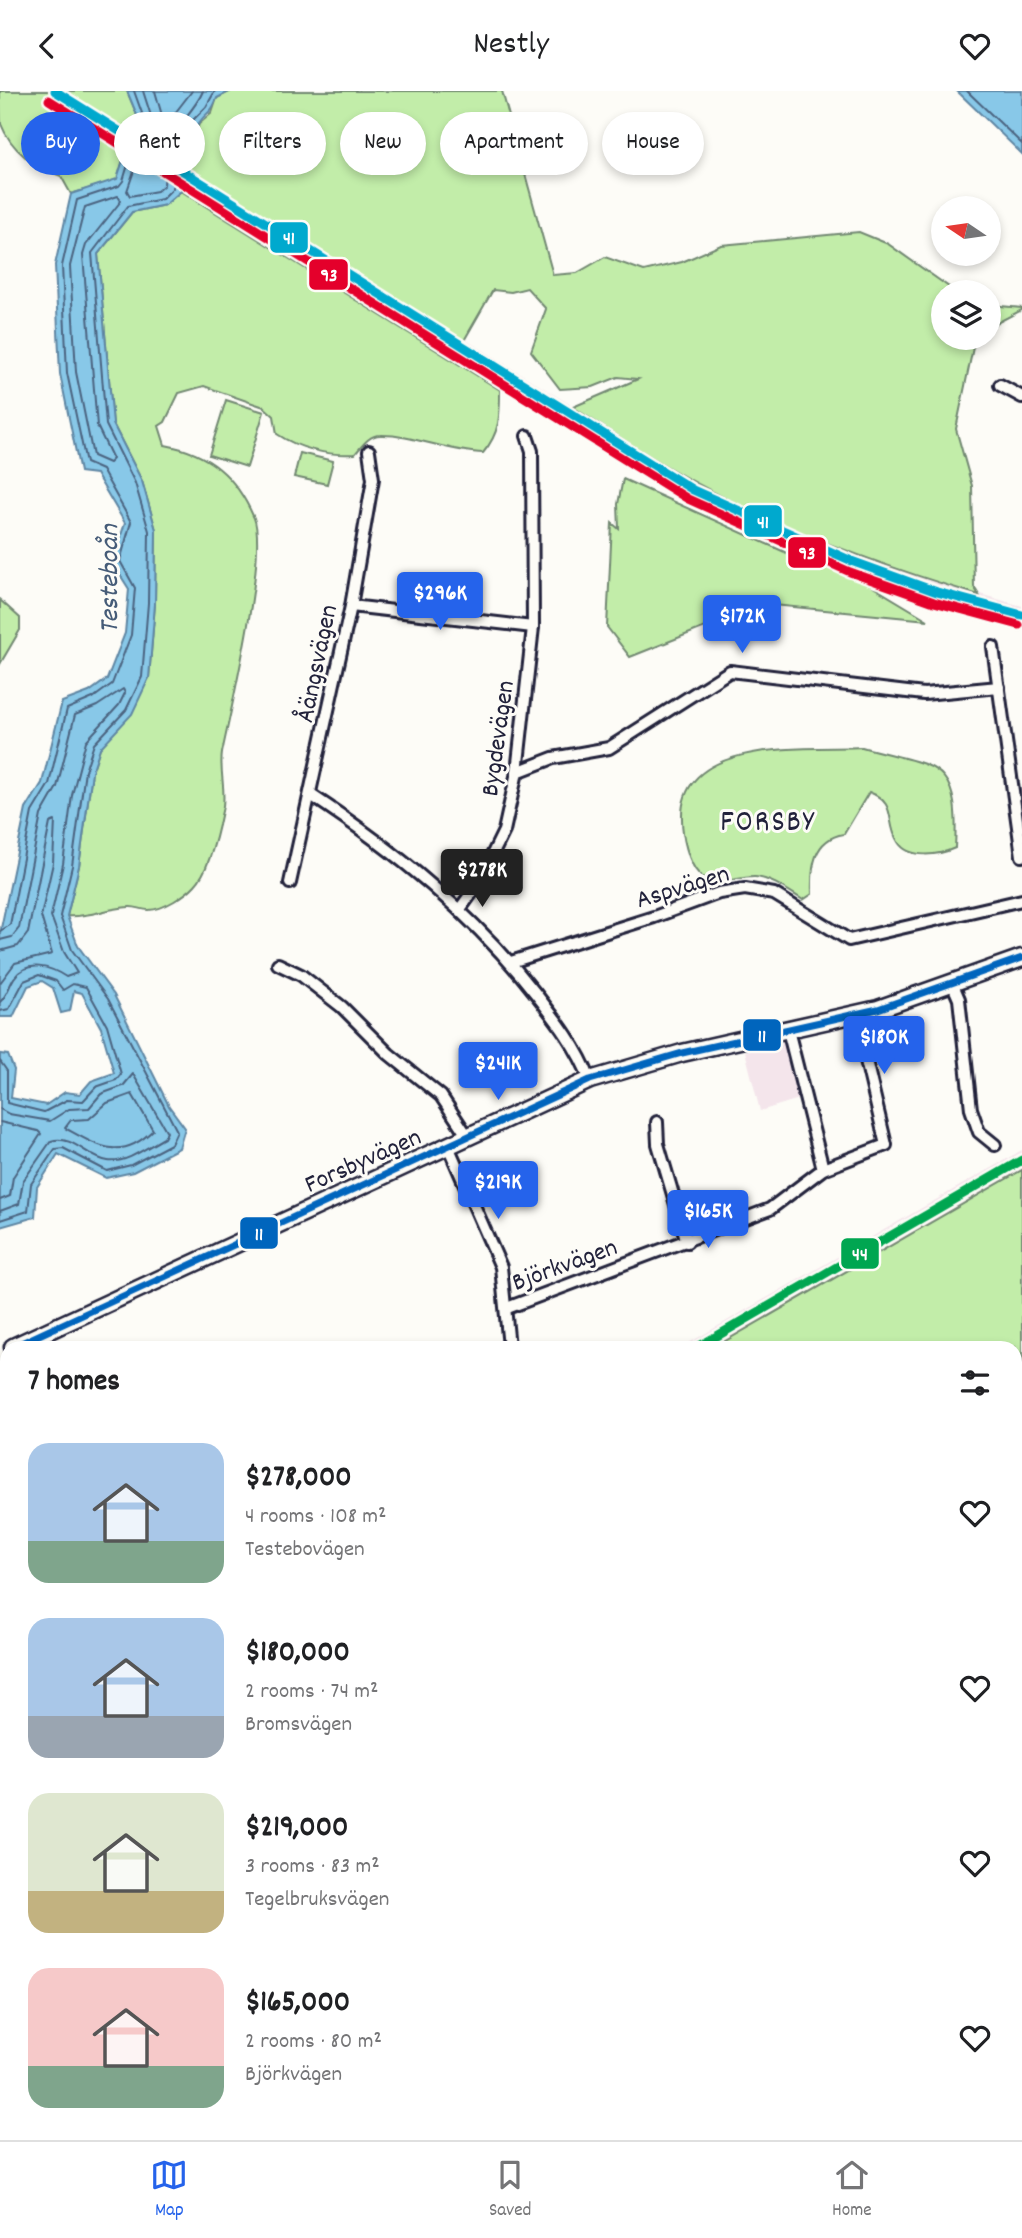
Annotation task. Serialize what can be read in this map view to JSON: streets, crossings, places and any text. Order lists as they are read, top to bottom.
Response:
{
  "streets": {
    "street": [
      "Åängsvägen",
      "Bygdevägen",
      "Aspvägen",
      "Forsbyvägen",
      "Björkvägen"
    ]
  },
  "crossings": [
    ["Forsbyvägen", "Björkvägen"]
  ],
  "districts": ["FORSBY"],
  "water": ["Testeboån"],
  "lines": [
    "transit line 41",
    "transit line 93",
    "transit line 11",
    "transit line 44"
  ],
  "north": "left",
  "page": {
    "header": "Nestly",
    "chip": [
      "Buy",
      "Rent",
      "Filters",
      "New",
      "Apartment",
      "House"
    ],
    "price": [
      "$296K",
      "$172K",
      "$278K",
      "$180K",
      "$241K",
      "$219K",
      "$165K"
    ],
    "heading": "7 homes",
    "list": [
      {
        "name": "$278,000",
        "note": "4 rooms · 108 m² · Testebovägen"
      },
      {
        "name": "$180,000",
        "note": "2 rooms · 74 m² · Bromsvägen"
      },
      {
        "name": "$219,000",
        "note": "3 rooms · 83 m² · Tegelbruksvägen"
      },
      {
        "name": "$165,000",
        "note": "2 rooms · 80 m² · Björkvägen"
      }
    ],
    "tabs": ["Map", "Saved", "Home"]
  }
}
